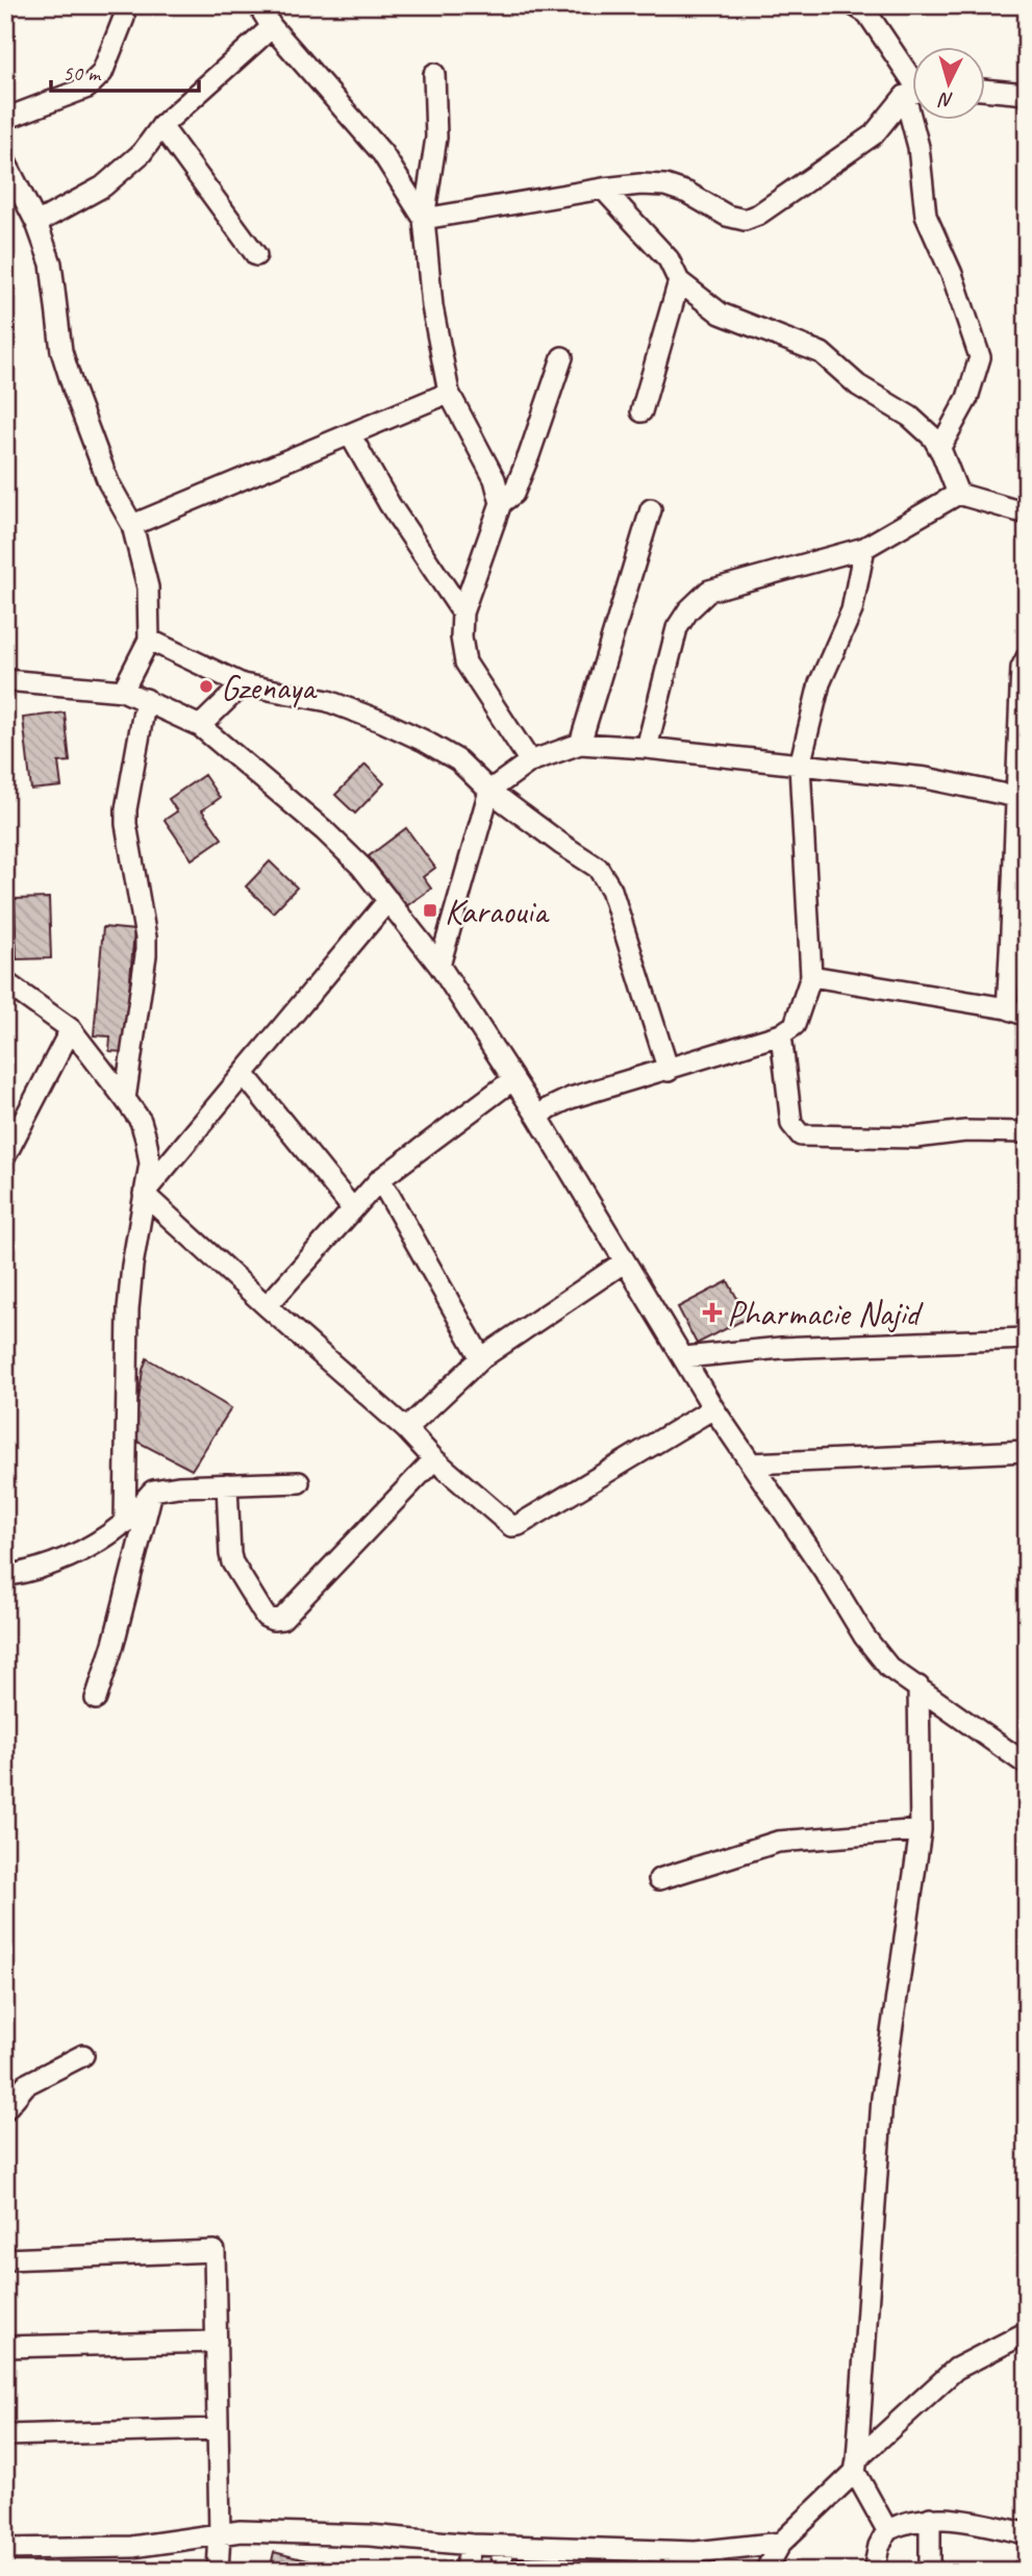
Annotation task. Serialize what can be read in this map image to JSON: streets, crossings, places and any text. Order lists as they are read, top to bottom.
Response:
{
  "places": {
    "other": ["Gzenaya"],
    "transit": ["Karaouia"],
    "health": ["Pharmacie Najid"]
  },
  "scale_bar": "50 m",
  "north": "bottom"
}
